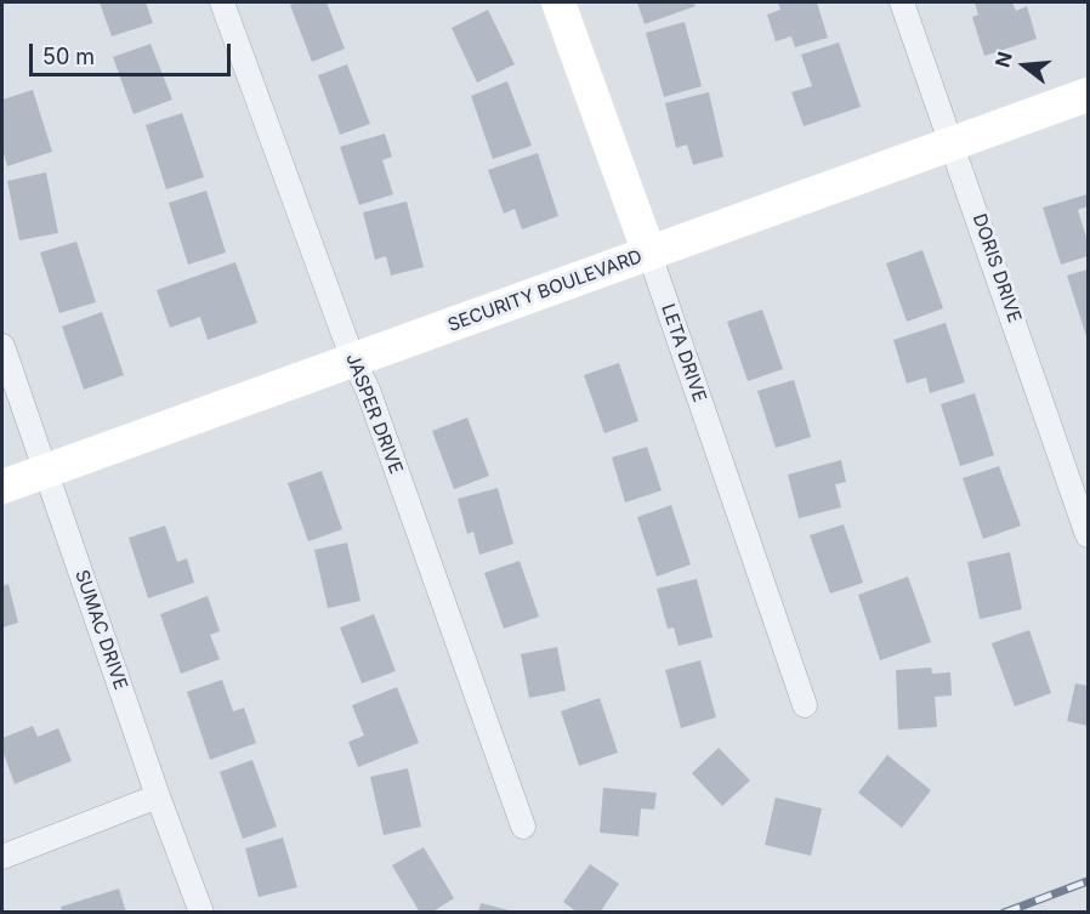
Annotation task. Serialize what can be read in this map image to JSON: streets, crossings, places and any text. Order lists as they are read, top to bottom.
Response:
{
  "streets": {
    "street": [
      "DORIS DRIVE",
      "SECURITY BOULEVARD",
      "LETA DRIVE",
      "JASPER DRIVE",
      "SUMAC DRIVE"
    ]
  },
  "crossings": [
    ["DORIS DRIVE", "SECURITY BOULEVARD"],
    ["SECURITY BOULEVARD", "LETA DRIVE"],
    ["SECURITY BOULEVARD", "JASPER DRIVE"],
    ["SECURITY BOULEVARD", "SUMAC DRIVE"]
  ],
  "scale_bar": "50 m",
  "north": "left"
}
